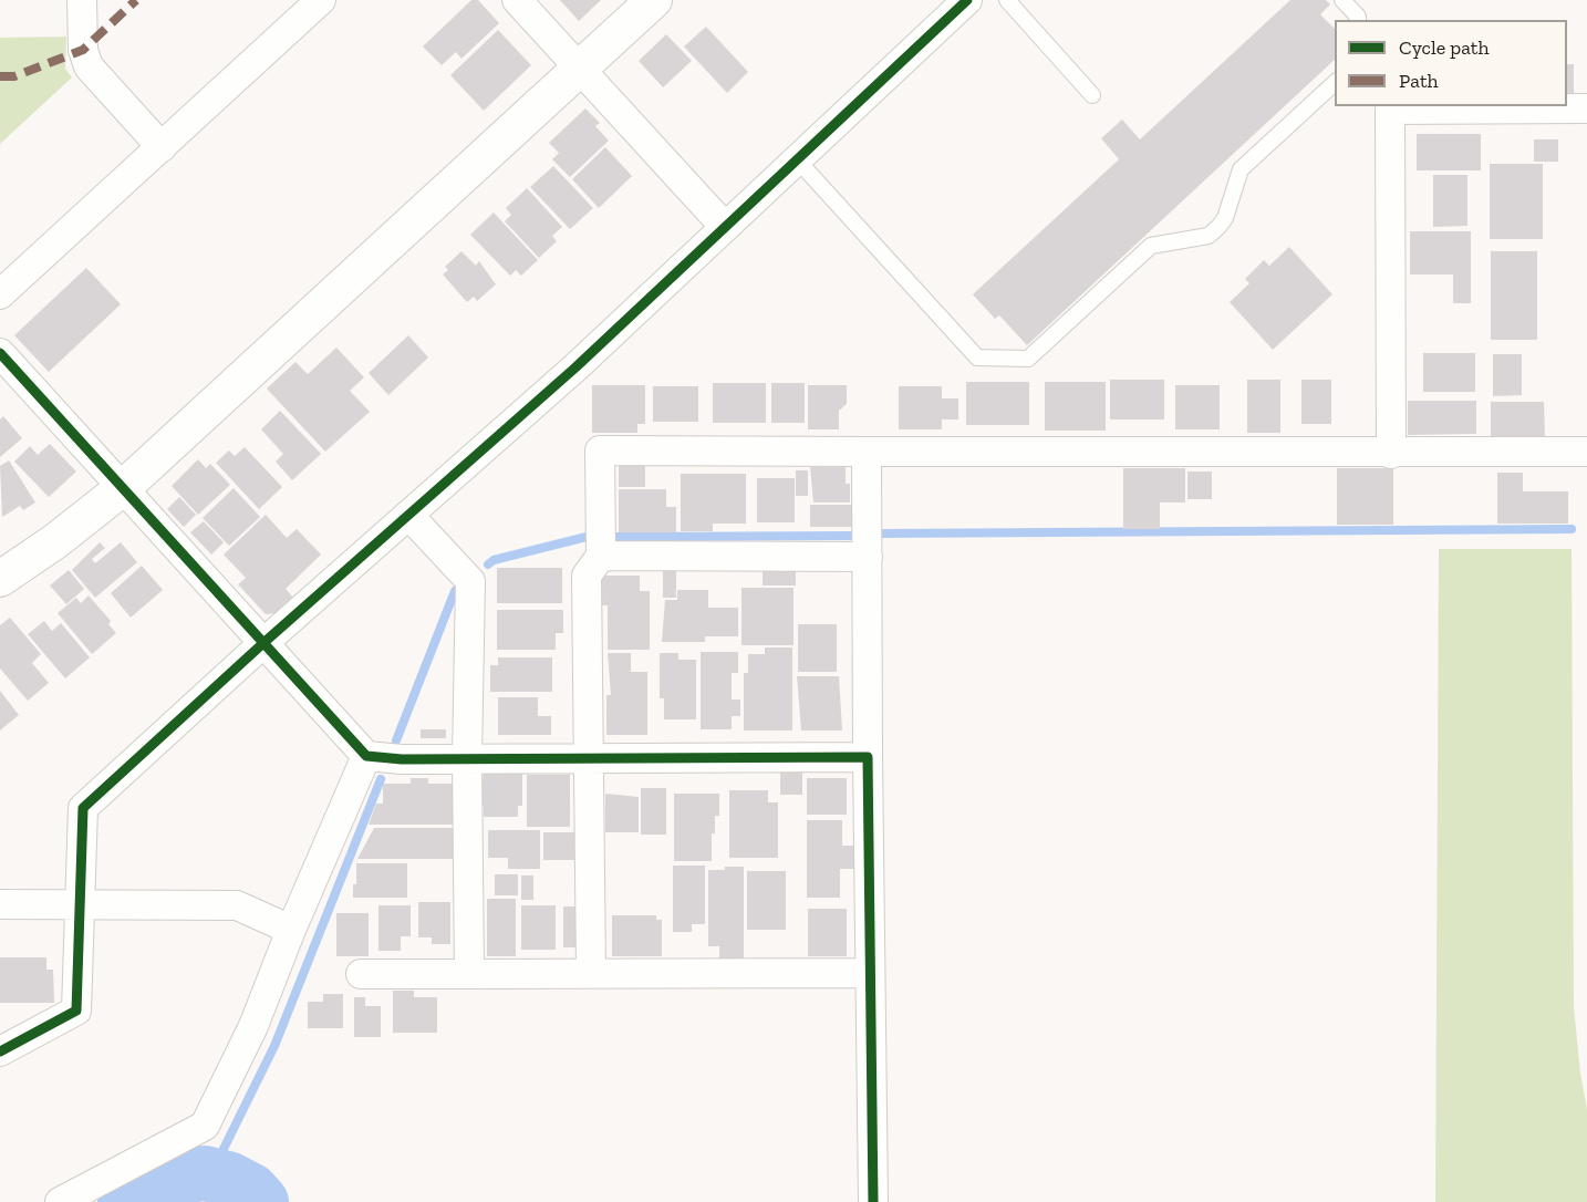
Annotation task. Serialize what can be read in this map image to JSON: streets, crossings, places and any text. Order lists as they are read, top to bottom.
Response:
{
  "legend": ["Cycle path", "Path"]
}
